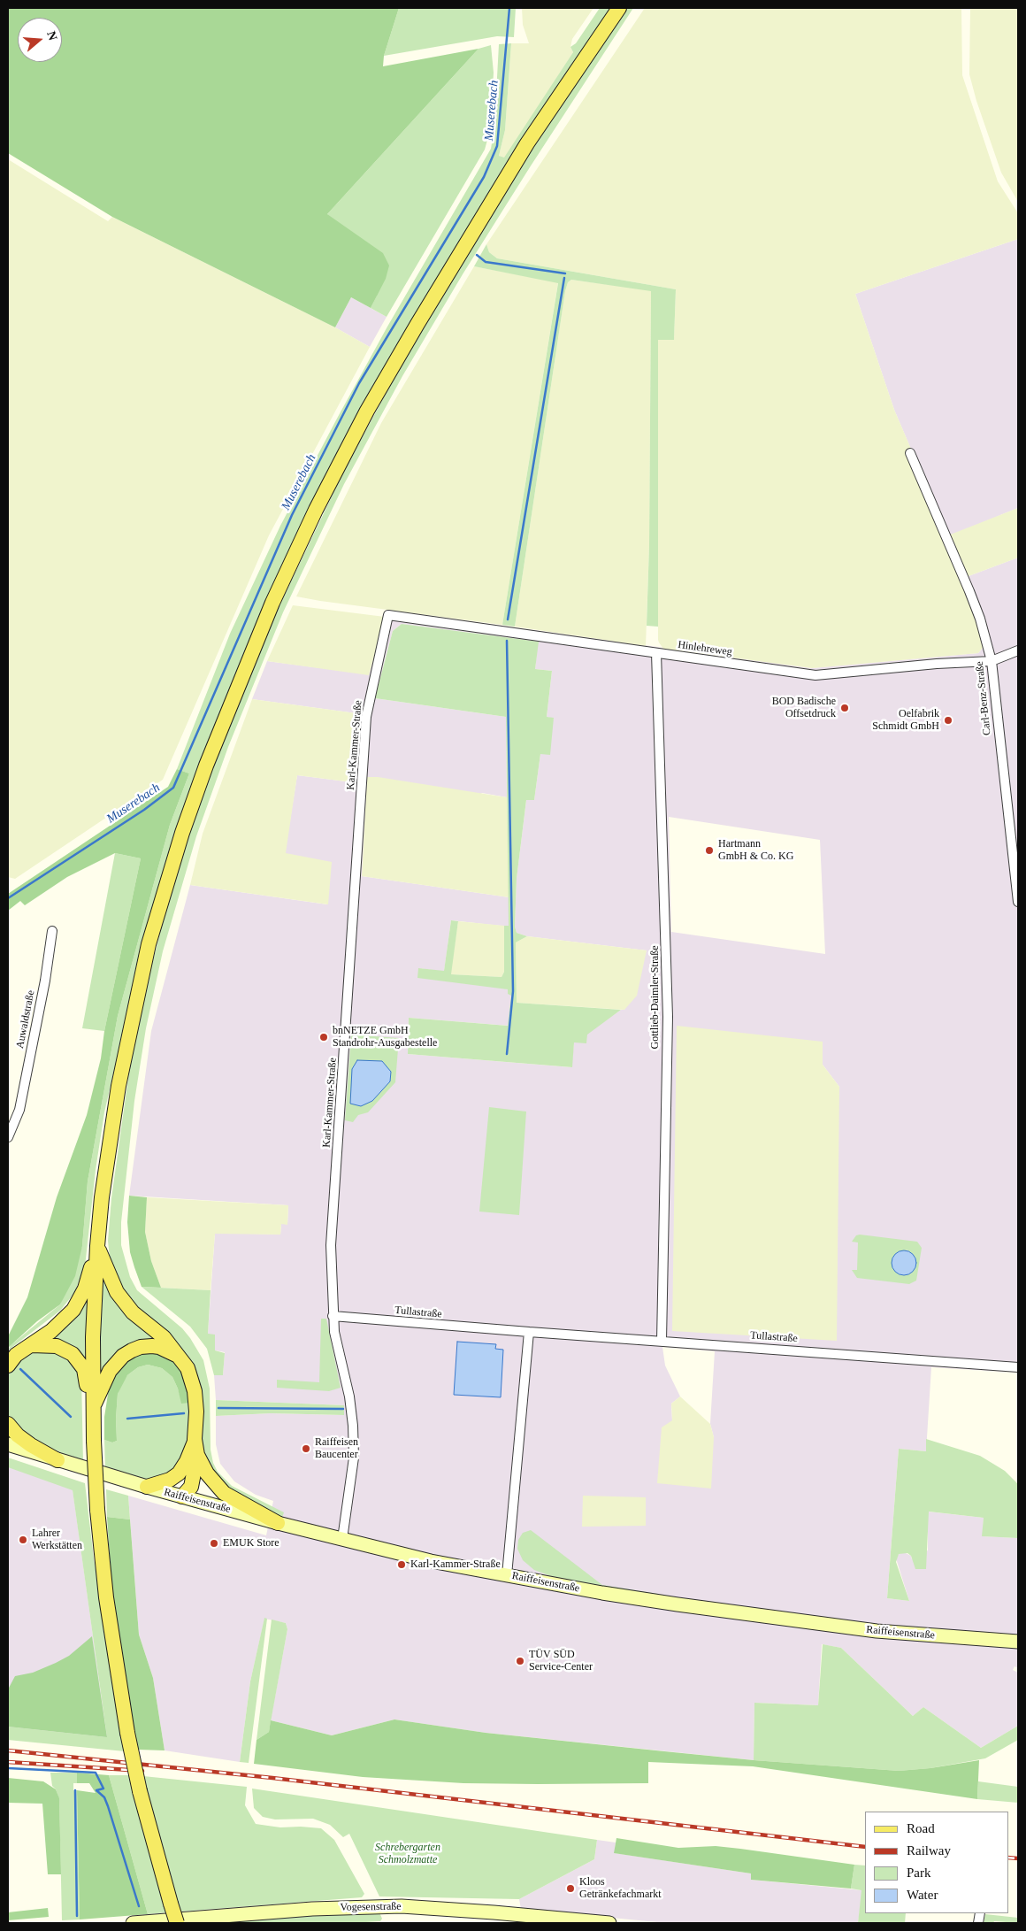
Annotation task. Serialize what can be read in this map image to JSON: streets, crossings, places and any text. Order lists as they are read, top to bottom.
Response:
{
  "streets": {
    "street": [
      "Hinlehreweg",
      "Carl-Benz-Straße",
      "Karl-Kammer-Straße",
      "Gottlieb-Daimler-Straße",
      "Auwaldstraße",
      "Tullastraße",
      "Raiffeisenstraße",
      "Vogesenstraße"
    ]
  },
  "crossings": [
    ["Hinlehreweg", "Carl-Benz-Straße"],
    ["Hinlehreweg", "Karl-Kammer-Straße"],
    ["Hinlehreweg", "Gottlieb-Daimler-Straße"],
    ["Karl-Kammer-Straße", "Tullastraße"],
    ["Karl-Kammer-Straße", "Raiffeisenstraße"],
    ["Gottlieb-Daimler-Straße", "Tullastraße"]
  ],
  "water": ["Muserebach"],
  "parks": ["Schrebergarten Schmolzmatte"],
  "places": [
    "BOD Badische Offsetdruck",
    "Oelfabrik Schmidt GmbH",
    "Hartmann GmbH & Co. KG",
    "bnNETZE GmbH Standrohr-Ausgabestelle",
    "Raiffeisen Baucenter",
    "Lahrer Werkstätten",
    "EMUK Store",
    "Karl-Kammer-Straße",
    "TÜV SÜD Service-Center",
    "Kloos Getränkefachmarkt"
  ],
  "legend": [
    "Road",
    "Railway",
    "Park",
    "Water"
  ],
  "north": "right"
}
